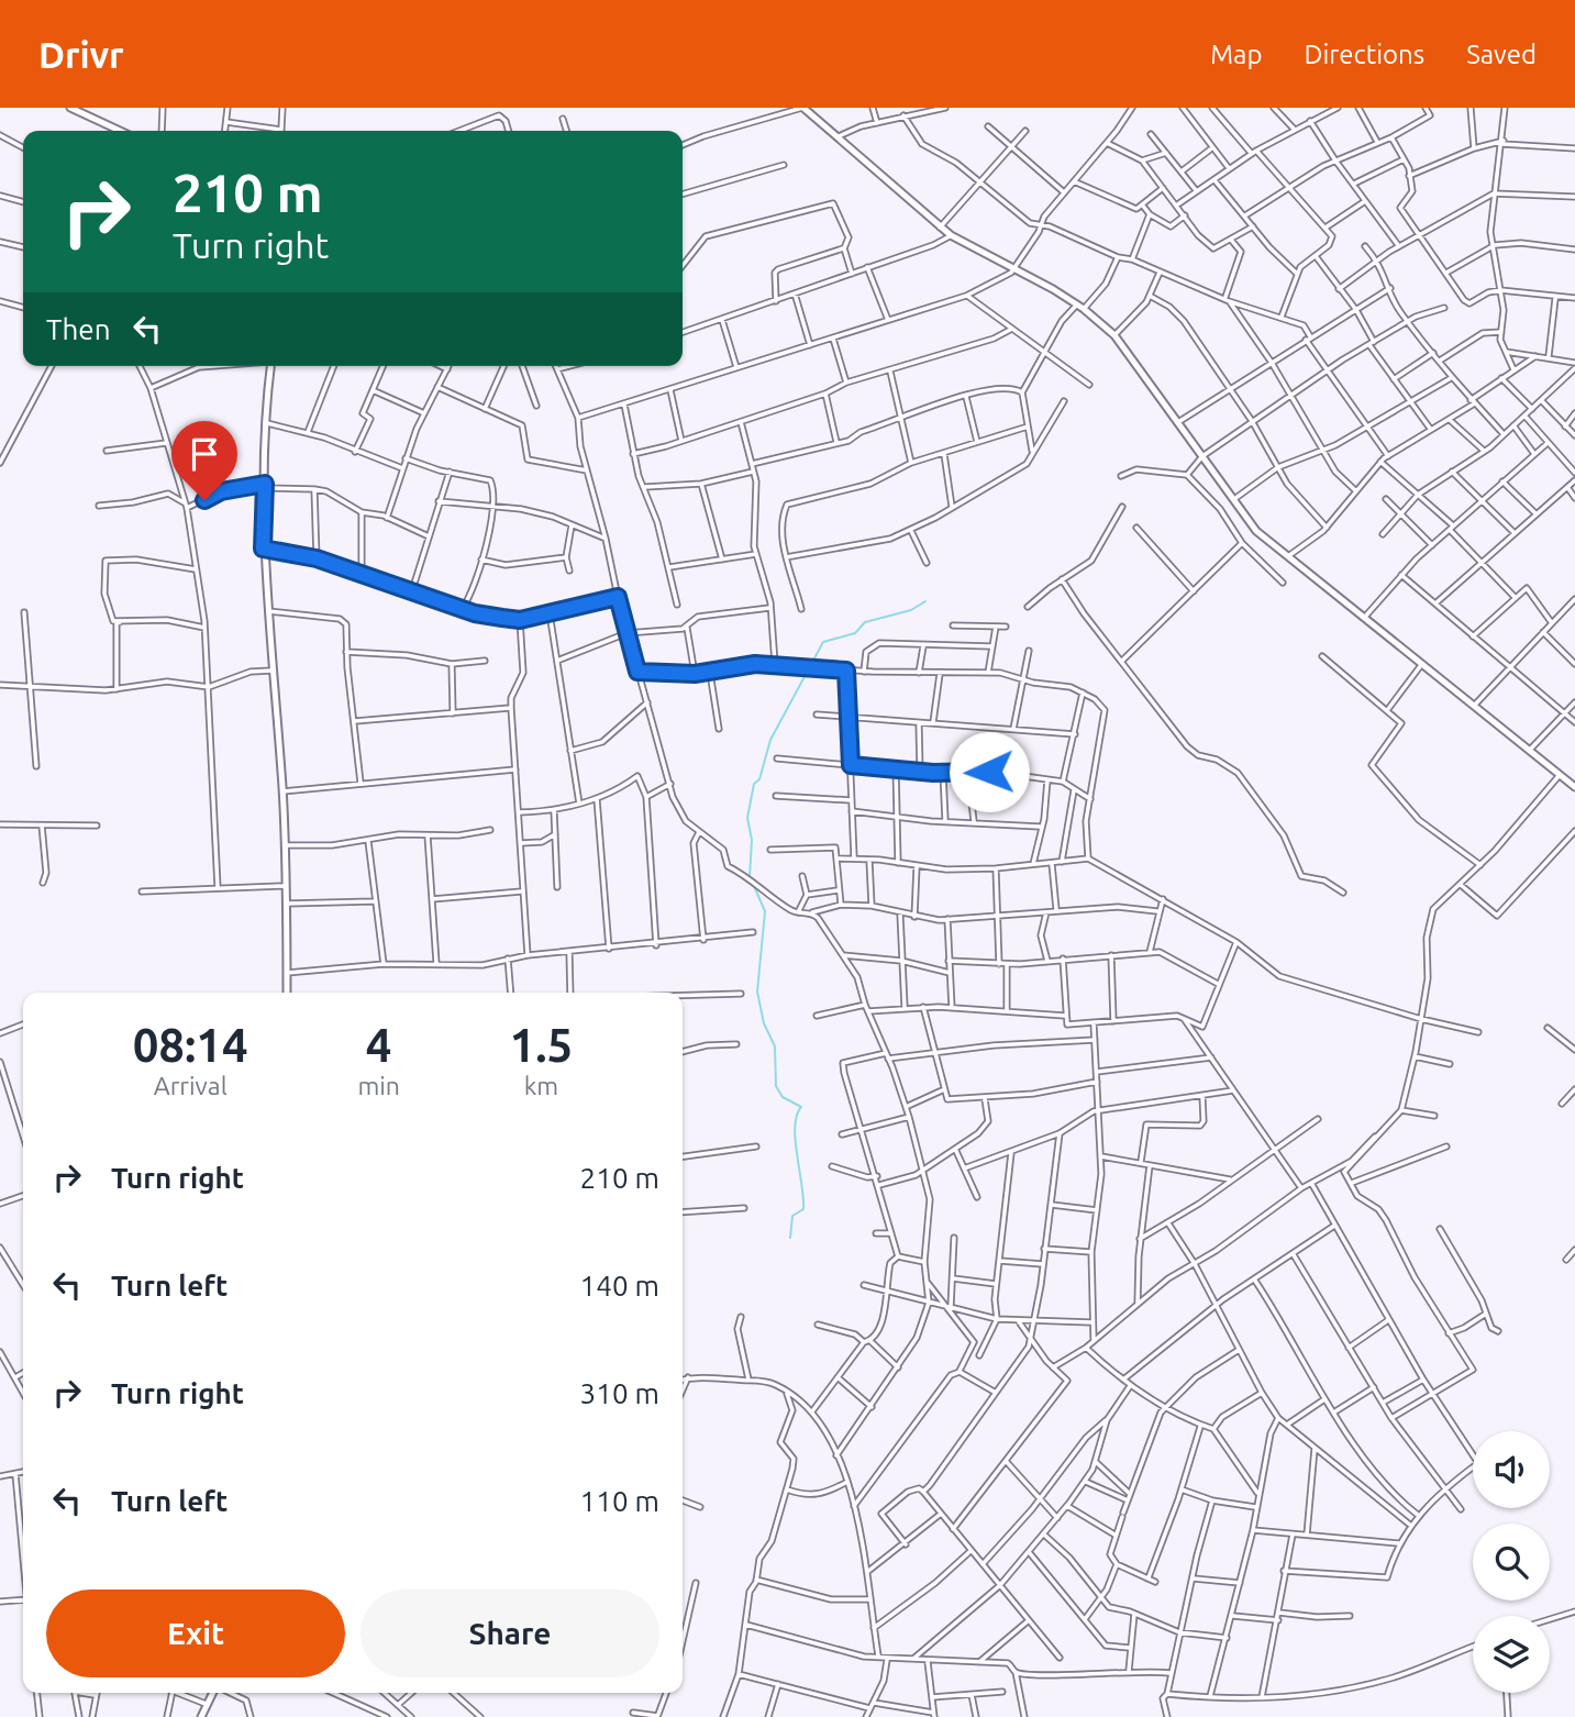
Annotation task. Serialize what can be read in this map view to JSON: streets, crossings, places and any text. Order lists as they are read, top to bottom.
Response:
{
  "page": {
    "header": "Drivr",
    "nav": ["Map", "Directions", "Saved"],
    "turn": ["210 m", "Turn right"],
    "then": "Then",
    "eta": [
      "08:14",
      "Arrival",
      "4",
      "min",
      "1.5",
      "km"
    ],
    "list": [
      {
        "name": "Turn right",
        "value": "210 m"
      },
      {
        "name": "Turn left",
        "value": "140 m"
      },
      {
        "name": "Turn right",
        "value": "310 m"
      },
      {
        "name": "Turn left",
        "value": "110 m"
      }
    ],
    "buttons": ["Exit", "Share"]
  }
}
